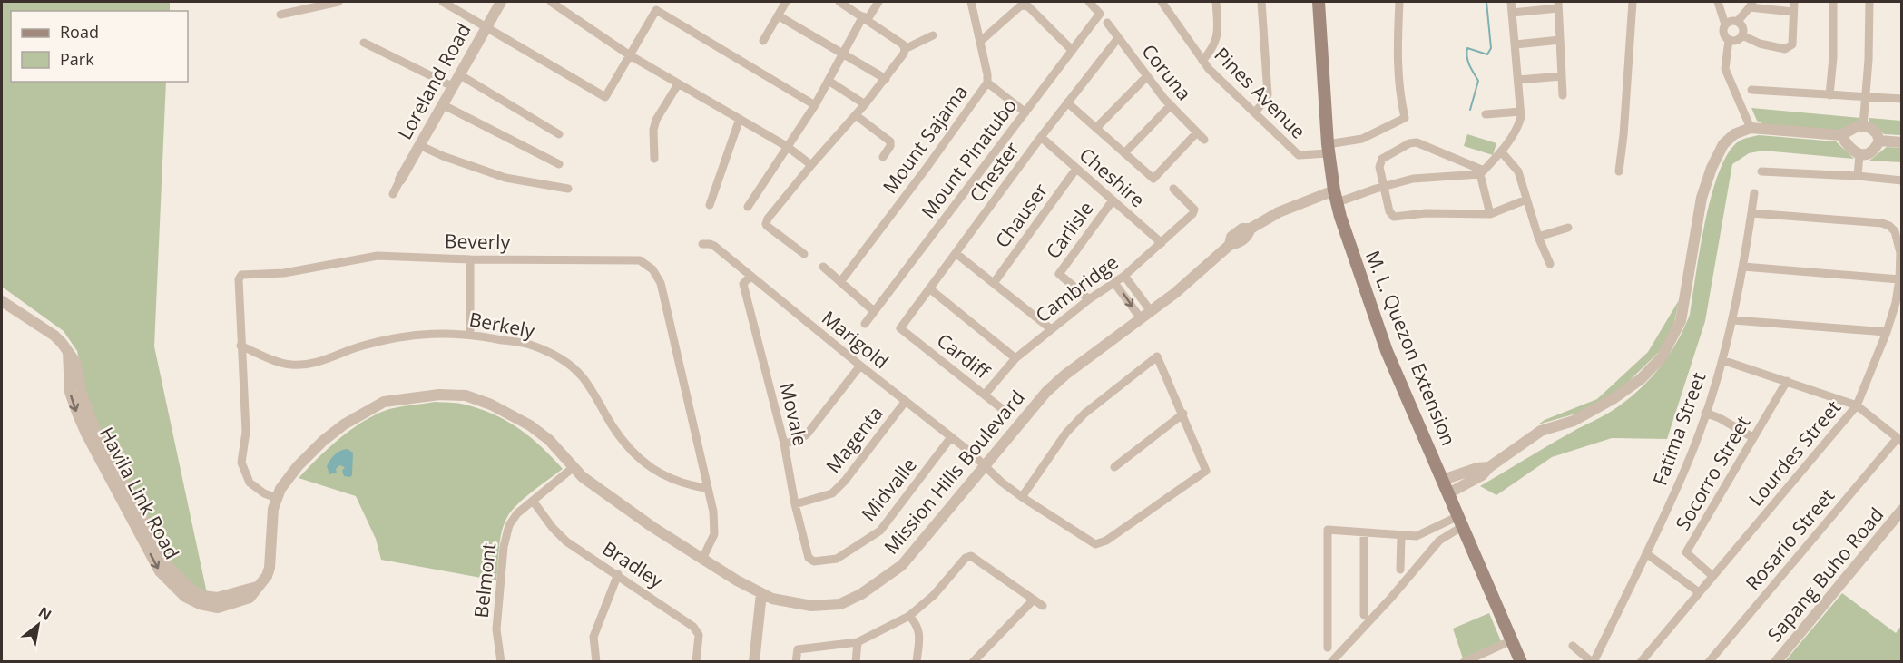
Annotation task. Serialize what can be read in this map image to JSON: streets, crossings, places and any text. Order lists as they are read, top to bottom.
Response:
{
  "streets": {
    "main road": ["M. L. Quezon Extension"],
    "street": [
      "Coruna",
      "Loreland Road",
      "Pines Avenue",
      "Mount Sajama",
      "Mount Pinatubo",
      "Chester",
      "Cheshire",
      "Chauser",
      "Carlisle",
      "Beverly",
      "Cambridge",
      "Berkely",
      "Marigold",
      "Cardiff",
      "Movale",
      "Fatima Street",
      "Magenta",
      "Lourdes Street",
      "Mission Hills Boulevard",
      "Socorro Street",
      "Midvalle",
      "Havila Link Road",
      "Rosario Street",
      "Bradley",
      "Sapang Buho Road",
      "Belmont"
    ]
  },
  "crossings": [
    ["Coruna", "Chester"],
    ["Pines Avenue", "M. L. Quezon Extension"],
    ["Chester", "Cheshire"],
    ["Chester", "Cardiff"],
    ["Cheshire", "Chauser"],
    ["Cheshire", "Carlisle"],
    ["Cheshire", "Cambridge"],
    ["Carlisle", "Cambridge"],
    ["Beverly", "Berkely"],
    ["Beverly", "Mission Hills Boulevard"],
    ["Beverly", "Havila Link Road"],
    ["Cambridge", "Cardiff"],
    ["Marigold", "Movale"],
    ["Marigold", "Magenta"],
    ["Marigold", "Mission Hills Boulevard"],
    ["Marigold", "Midvalle"],
    ["M. L. Quezon Extension", "Mission Hills Boulevard"],
    ["Movale", "Magenta"],
    ["Movale", "Midvalle"],
    ["Fatima Street", "Lourdes Street"],
    ["Lourdes Street", "Socorro Street"],
    ["Mission Hills Boulevard", "Havila Link Road"],
    ["Mission Hills Boulevard", "Belmont"],
    ["Bradley", "Belmont"]
  ],
  "legend": ["Road", "Park"],
  "north": "top right"
}
